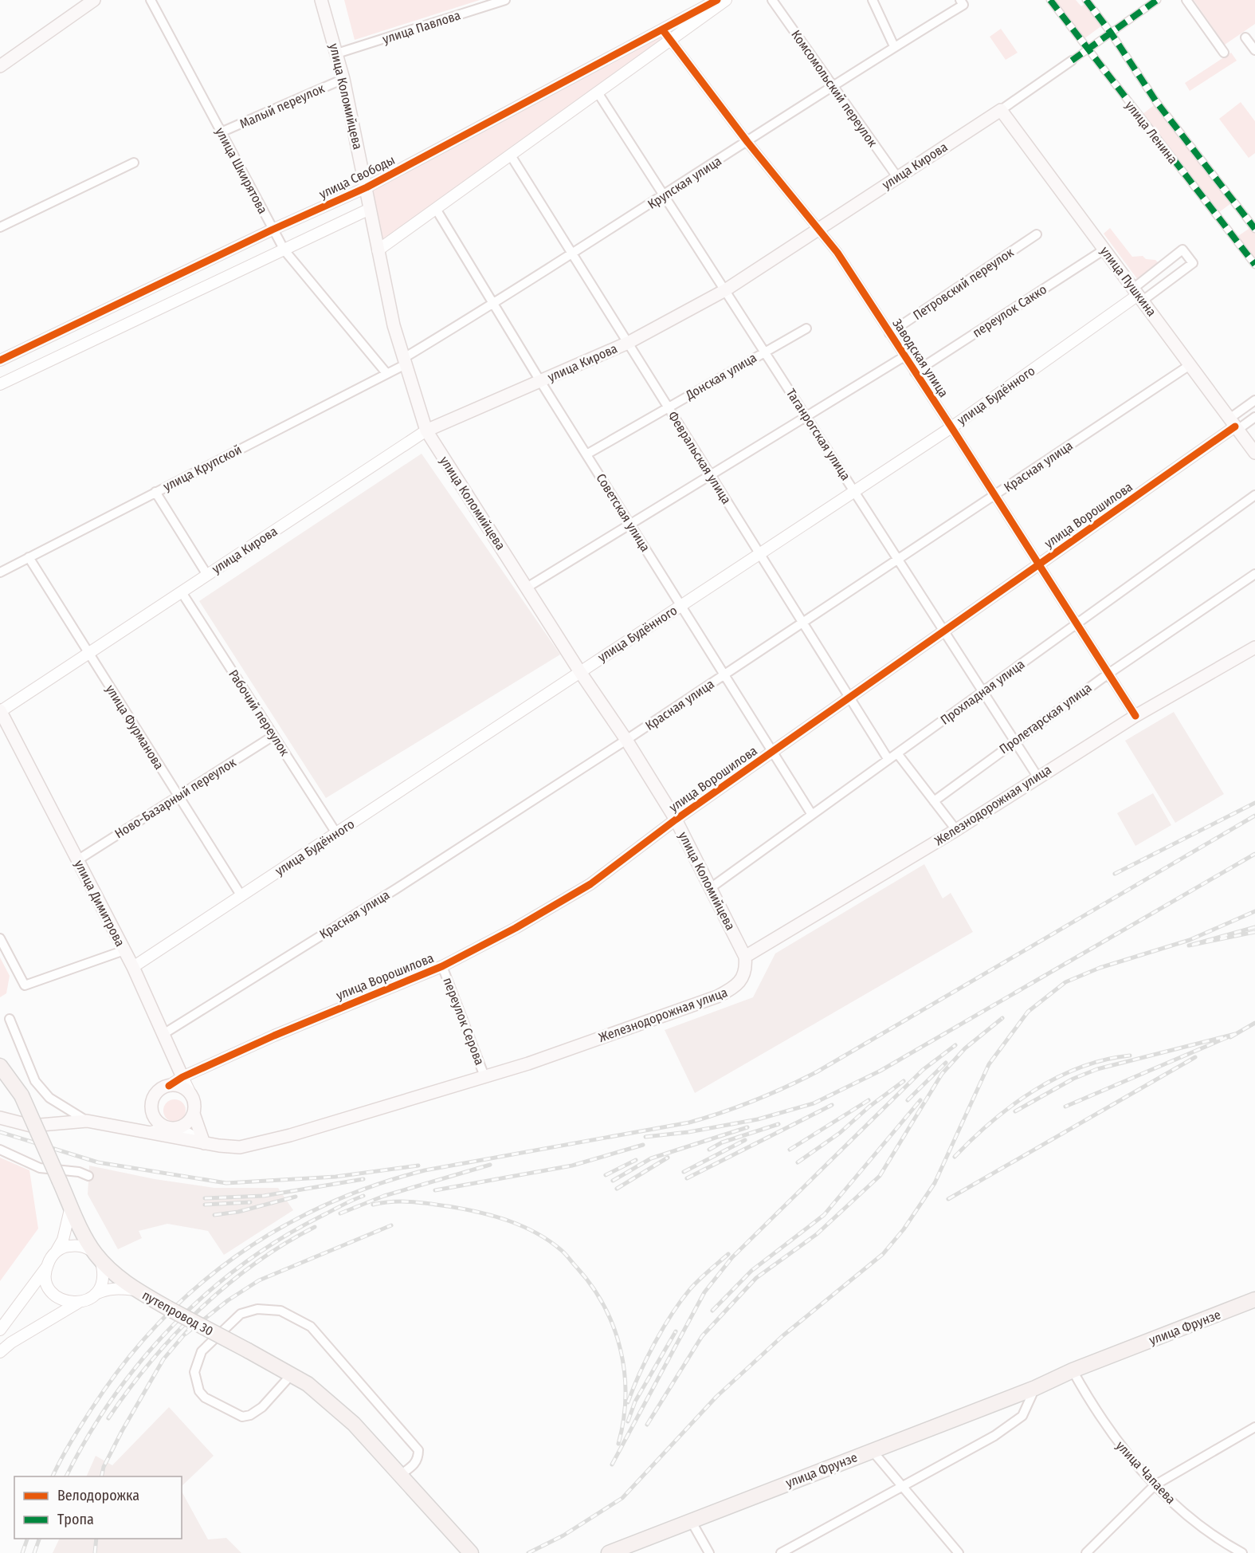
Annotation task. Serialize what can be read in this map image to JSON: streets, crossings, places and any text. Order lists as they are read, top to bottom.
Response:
{
  "streets": {
    "main road": [
      "улица Коломийцева",
      "улица Кирова",
      "улица Пушкина",
      "Железнодорожная улица",
      "улица Димитрова",
      "путепровод 30",
      "улица Фрунзе"
    ],
    "street": [
      "улица Павлова",
      "Комсомольский переулок",
      "Малый переулок",
      "улица Ленина",
      "улица Шкирятова",
      "улица Свободы",
      "Крупская улица",
      "Петровский переулок",
      "переулок Сакко",
      "Заводская улица",
      "Донская улица",
      "улица Будённого",
      "Таганрогская улица",
      "Февральская улица",
      "Красная улица",
      "улица Крупской",
      "Советская улица",
      "улица Ворошилова",
      "Прохладная улица",
      "Рабочий переулок",
      "Пролетарская улица",
      "улица Фурманова",
      "Ново-Базарный переулок",
      "переулок Серова",
      "улица Чапаева"
    ]
  },
  "crossings": [
    ["улица Павлова", "улица Коломийцева"],
    ["Комсомольский переулок", "улица Кирова"],
    ["Комсомольский переулок", "Крупская улица"],
    ["улица Коломийцева", "Малый переулок"],
    ["улица Коломийцева", "улица Кирова"],
    ["улица Коломийцева", "улица Свободы"],
    ["улица Коломийцева", "Крупская улица"],
    ["улица Коломийцева", "улица Будённого"],
    ["улица Коломийцева", "Красная улица"],
    ["улица Коломийцева", "улица Крупской"],
    ["улица Коломийцева", "улица Ворошилова"],
    ["улица Коломийцева", "Прохладная улица"],
    ["улица Коломийцева", "Железнодорожная улица"],
    ["Малый переулок", "улица Шкирятова"],
    ["улица Ленина", "улица Кирова"],
    ["улица Кирова", "улица Пушкина"],
    ["улица Кирова", "Заводская улица"],
    ["улица Кирова", "Таганрогская улица"],
    ["улица Кирова", "Февральская улица"],
    ["улица Кирова", "Советская улица"],
    ["улица Кирова", "Рабочий переулок"],
    ["улица Кирова", "улица Фурманова"],
    ["улица Кирова", "улица Димитрова"],
    ["улица Шкирятова", "улица Свободы"],
    ["улица Шкирятова", "улица Крупской"],
    ["улица Свободы", "Заводская улица"],
    ["Крупская улица", "Заводская улица"],
    ["Крупская улица", "Таганрогская улица"],
    ["Крупская улица", "Февральская улица"],
    ["Крупская улица", "улица Крупской"],
    ["Крупская улица", "Советская улица"],
    ["улица Пушкина", "переулок Сакко"],
    ["улица Пушкина", "улица Будённого"],
    ["улица Пушкина", "Красная улица"],
    ["улица Пушкина", "улица Ворошилова"],
    ["Петровский переулок", "Заводская улица"],
    ["переулок Сакко", "Заводская улица"],
    ["Заводская улица", "улица Будённого"],
    ["Заводская улица", "Красная улица"],
    ["Заводская улица", "улица Ворошилова"],
    ["Заводская улица", "Прохладная улица"],
    ["Заводская улица", "Пролетарская улица"],
    ["Заводская улица", "Железнодорожная улица"],
    ["Донская улица", "Таганрогская улица"],
    ["Донская улица", "Февральская улица"],
    ["Донская улица", "Советская улица"],
    ["улица Будённого", "Таганрогская улица"],
    ["улица Будённого", "Февральская улица"],
    ["улица Будённого", "Советская улица"],
    ["улица Будённого", "Рабочий переулок"],
    ["улица Будённого", "улица Фурманова"],
    ["улица Будённого", "улица Димитрова"],
    ["Таганрогская улица", "Красная улица"],
    ["Таганрогская улица", "улица Ворошилова"],
    ["Таганрогская улица", "Прохладная улица"],
    ["Таганрогская улица", "Пролетарская улица"],
    ["Таганрогская улица", "Железнодорожная улица"],
    ["Февральская улица", "Красная улица"],
    ["Февральская улица", "улица Ворошилова"],
    ["Февральская улица", "Прохладная улица"],
    ["Красная улица", "Советская улица"],
    ["Красная улица", "улица Димитрова"],
    ["улица Крупской", "улица Фурманова"],
    ["Советская улица", "улица Ворошилова"],
    ["Советская улица", "Прохладная улица"],
    ["улица Ворошилова", "улица Димитрова"],
    ["улица Ворошилова", "переулок Серова"],
    ["Рабочий переулок", "Ново-Базарный переулок"],
    ["улица Фурманова", "Ново-Базарный переулок"],
    ["Ново-Базарный переулок", "улица Димитрова"],
    ["Железнодорожная улица", "переулок Серова"],
    ["улица Фрунзе", "улица Чапаева"]
  ],
  "legend": ["Велодорожка", "Тропа"]
}
